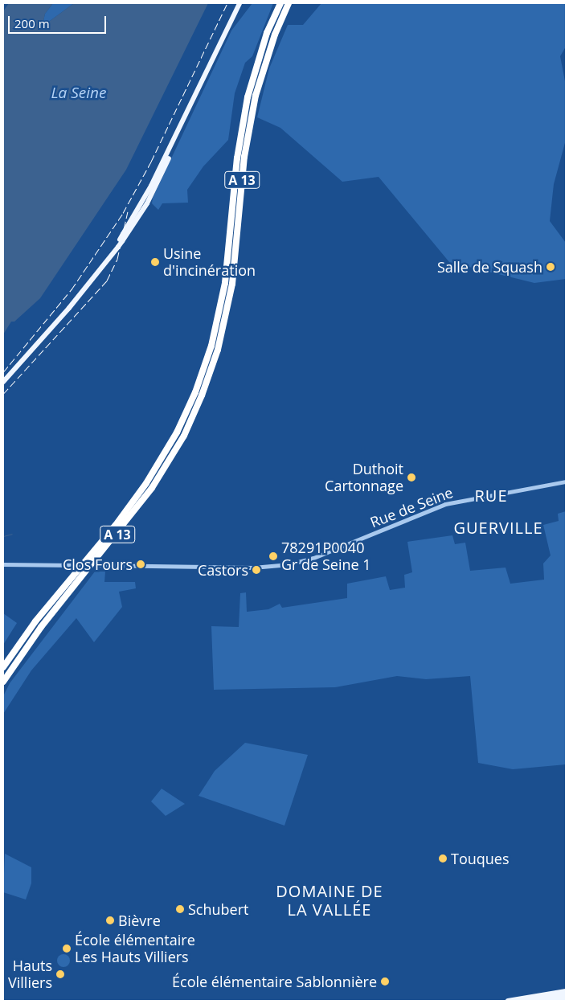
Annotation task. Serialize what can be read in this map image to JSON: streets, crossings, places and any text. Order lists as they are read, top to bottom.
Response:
{
  "streets": {
    "highway": ["A 13"],
    "street": ["Rue de Seine"]
  },
  "districts": ["RUE", "GUERVILLE", "DOMAINE DE LA VALLÉE"],
  "water": ["La Seine"],
  "places": [
    "Usine d'incinération",
    "Salle de Squash",
    "Duthoit Cartonnage",
    "78291P0040 Gr de Seine 1",
    "Clos Fours",
    "Castors",
    "Touques",
    "Schubert",
    "Bièvre",
    "École élémentaire Les Hauts Villiers",
    "Hauts Villiers",
    "École élémentaire Sablonnière"
  ],
  "scale_bar": "200 m"
}
